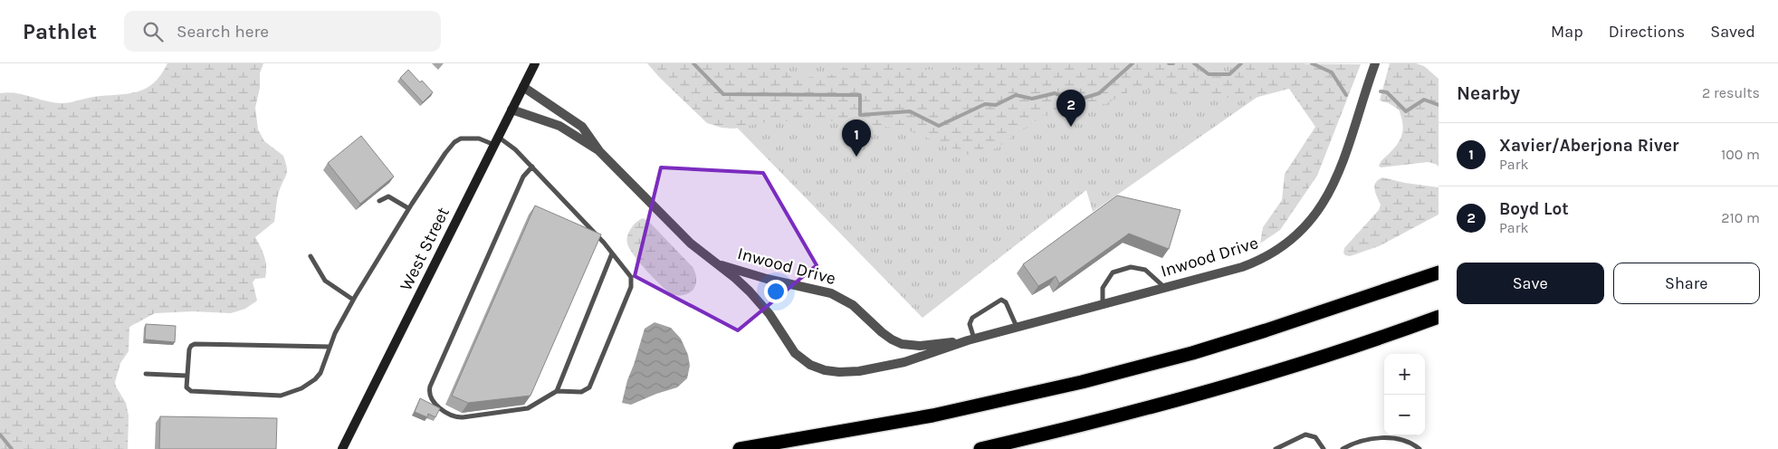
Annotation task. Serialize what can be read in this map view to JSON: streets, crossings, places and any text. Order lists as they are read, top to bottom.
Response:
{
  "streets": {
    "main road": ["West Street"],
    "street": ["Inwood Drive"]
  },
  "crossings": [
    ["West Street", "Inwood Drive"]
  ],
  "page": {
    "header": "Pathlet",
    "search": "Search here",
    "nav": ["Map", "Directions", "Saved"],
    "heading": ["Nearby", "2 results"],
    "pins": ["2", "1"],
    "list": [
      {
        "mark": "1",
        "name": "Xavier/Aberjona River",
        "note": "Park",
        "value": "100 m"
      },
      {
        "mark": "2",
        "name": "Boyd Lot",
        "note": "Park",
        "value": "210 m"
      }
    ],
    "buttons": ["Save", "Share"],
    "map_buttons": ["+", "−"]
  }
}
